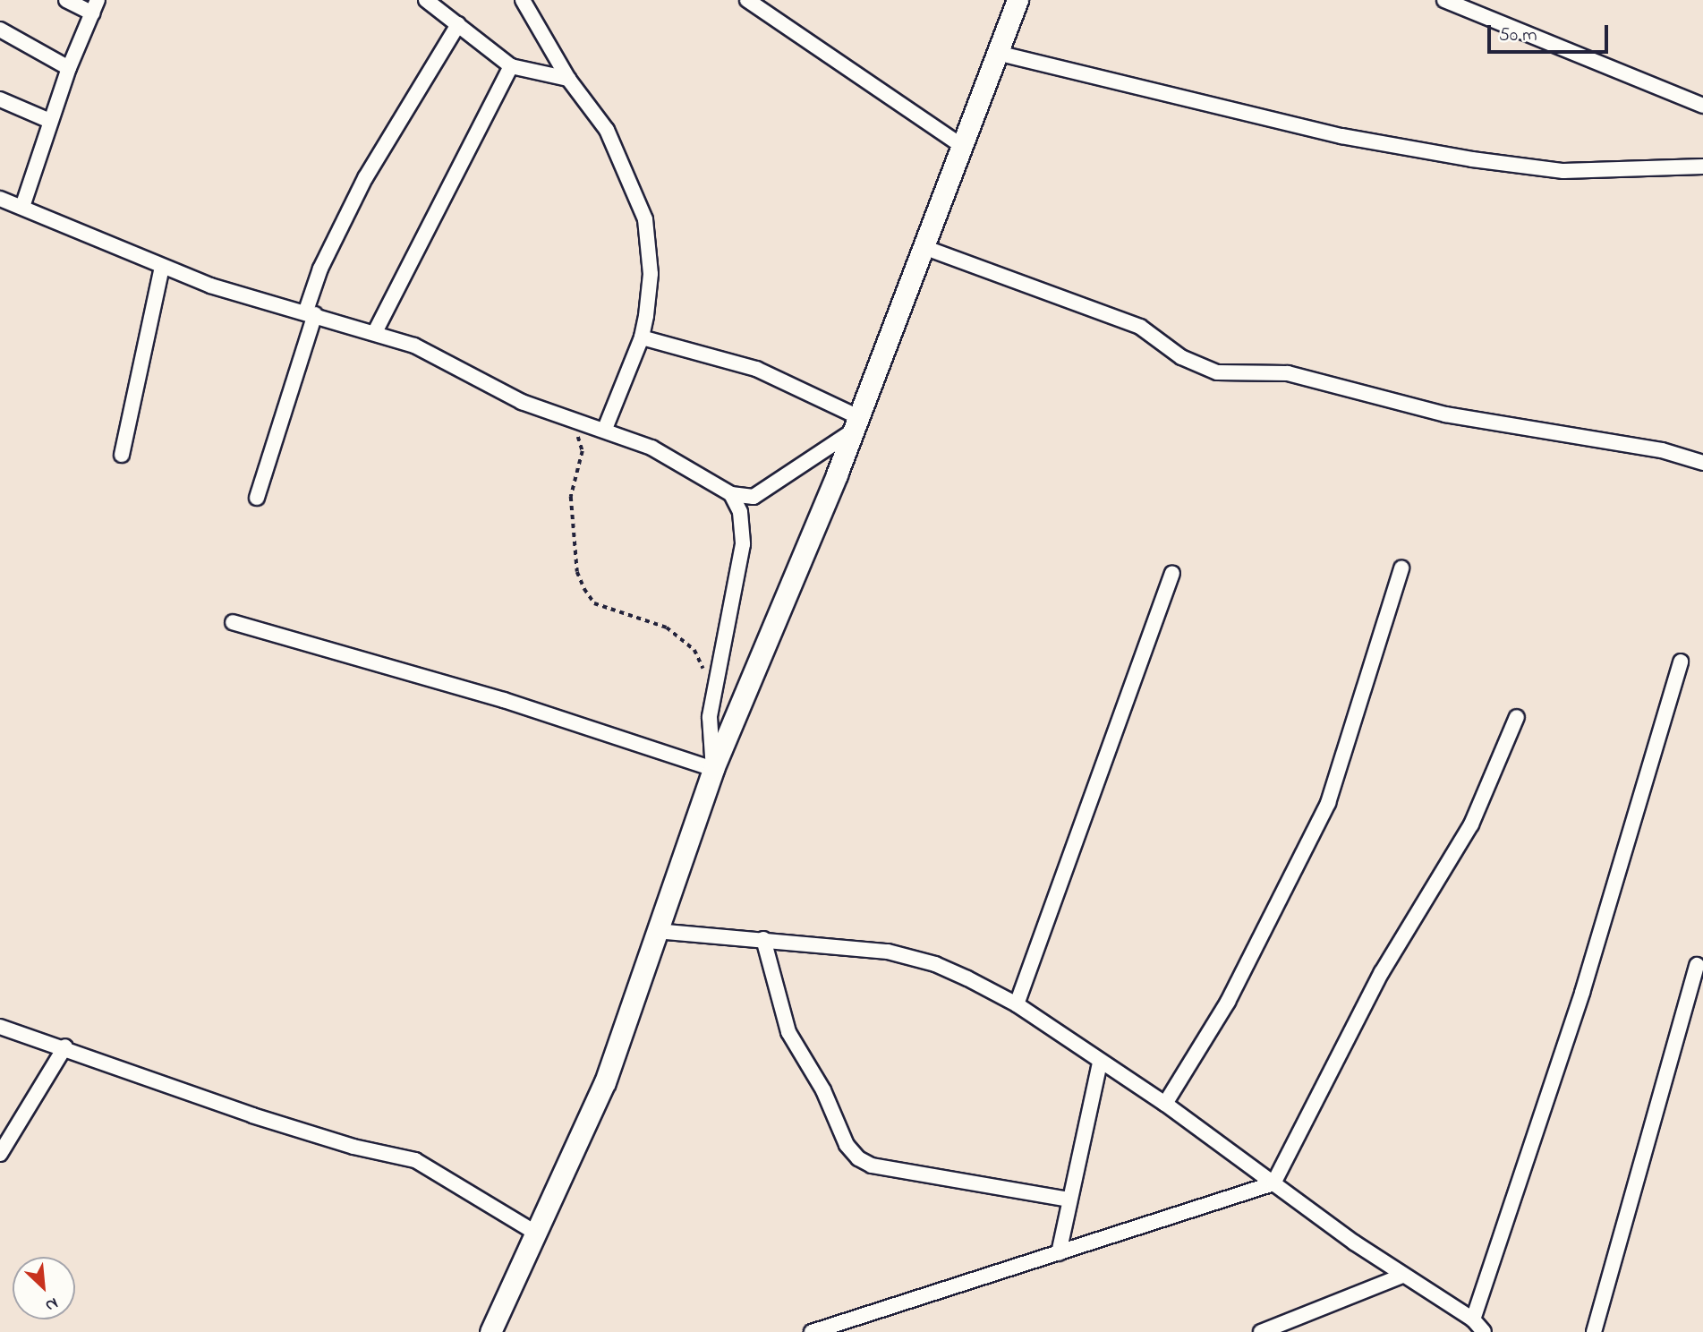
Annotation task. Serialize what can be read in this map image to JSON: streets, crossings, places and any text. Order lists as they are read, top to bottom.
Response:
{
  "scale_bar": "50 m",
  "north": "bottom right"
}
